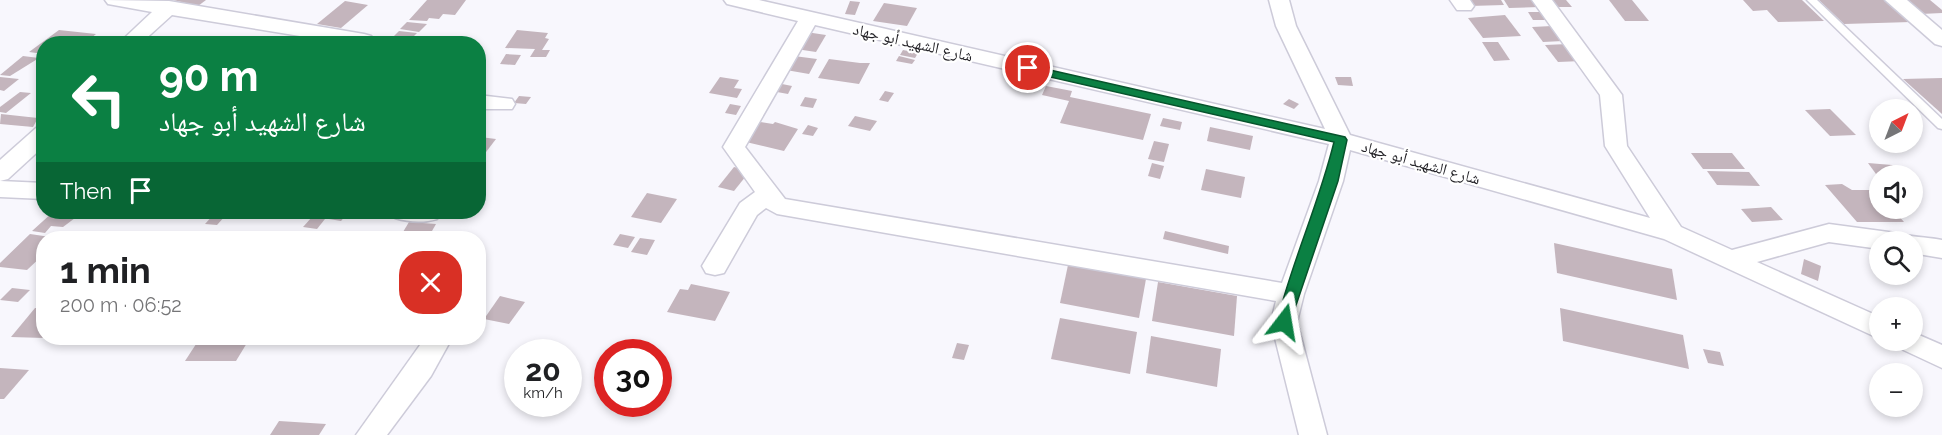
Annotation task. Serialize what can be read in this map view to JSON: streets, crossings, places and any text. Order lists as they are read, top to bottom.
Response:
{
  "streets": {
    "street": ["شارع الشهيد أبو جهاد"]
  },
  "north": "top right",
  "page": {
    "turn": ["90 m", "شارع الشهيد أبو جهاد"],
    "map_buttons": ["+", "−"],
    "then": "Then",
    "heading": ["1 min", "200 m · 06:52"],
    "speed": "20 km/h",
    "limit": "30"
  }
}
